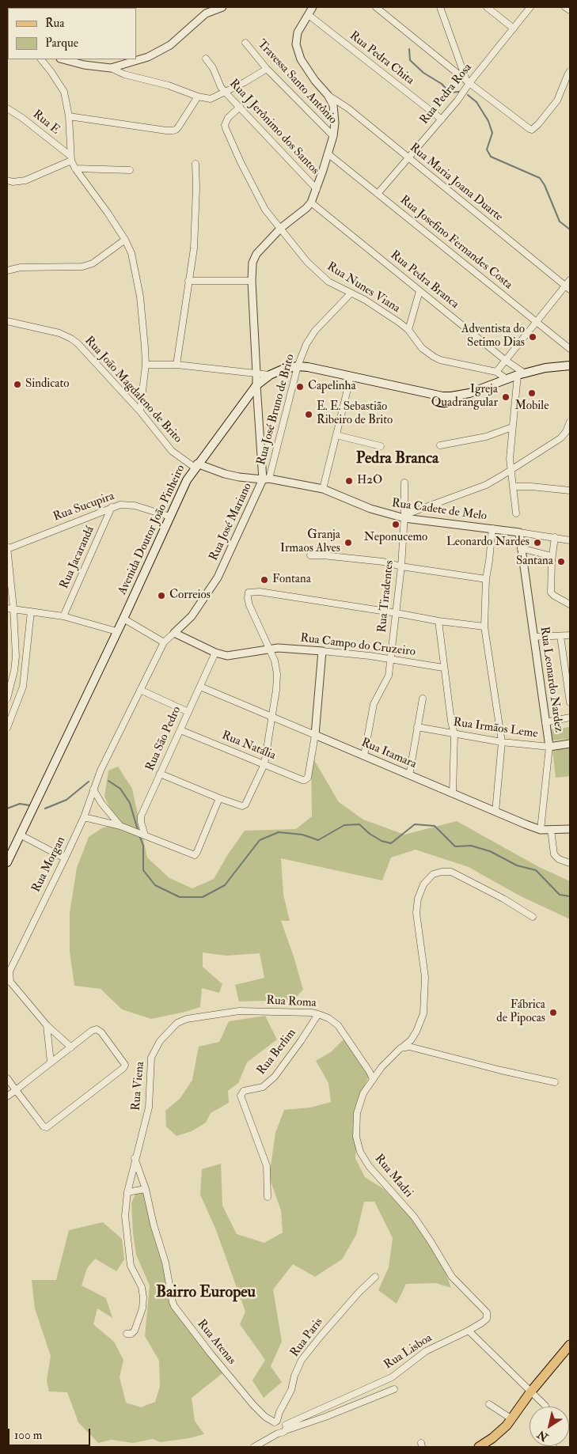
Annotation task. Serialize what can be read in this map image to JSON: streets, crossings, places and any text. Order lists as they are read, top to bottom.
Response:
{
  "streets": {
    "main road": ["Avenida Doutor João Pinheiro"],
    "street": [
      "Rua Pedra Chita",
      "Travessa Santo Antônio",
      "Rua Pedra Rosa",
      "Rua E",
      "Rua J Jerônimo dos Santos",
      "Rua Maria Joana Duarte",
      "Rua Josefino Fernandes Costa",
      "Rua Pedra Branca",
      "Rua Nunes Viana",
      "Rua João Magdaleno de Brito",
      "Rua José Bruno de Brito",
      "Rua Sucupira",
      "Rua Cadete de Melo",
      "Rua José Mariano",
      "Rua Jacarandá",
      "Rua Tiradentes",
      "Rua Campo do Cruzeiro",
      "Rua Leonardo Nardez",
      "Rua Irmãos Leme",
      "Rua São Pedro",
      "Rua Natália",
      "Rua Itamara",
      "Rua Morgan",
      "Rua Roma",
      "Rua Berlim",
      "Rua Viena",
      "Rua Madri",
      "Rua Paris",
      "Rua Atenas",
      "Rua Lisboa"
    ]
  },
  "crossings": [
    ["Rua Pedra Chita", "Rua Pedra Rosa"],
    ["Rua Pedra Rosa", "Rua Maria Joana Duarte"],
    ["Rua Pedra Rosa", "Rua Josefino Fernandes Costa"],
    ["Rua J Jerônimo dos Santos", "Rua Nunes Viana"],
    ["Rua Pedra Branca", "Rua José Mariano"],
    ["Rua Pedra Branca", "Avenida Doutor João Pinheiro"],
    ["Rua Nunes Viana", "Rua José Bruno de Brito"],
    ["Rua Nunes Viana", "Rua José Mariano"],
    ["Rua Nunes Viana", "Avenida Doutor João Pinheiro"],
    ["Rua João Magdaleno de Brito", "Rua Cadete de Melo"],
    ["Rua João Magdaleno de Brito", "Avenida Doutor João Pinheiro"],
    ["Rua José Bruno de Brito", "Rua Cadete de Melo"],
    ["Rua José Bruno de Brito", "Rua José Mariano"],
    ["Rua José Bruno de Brito", "Avenida Doutor João Pinheiro"],
    ["Rua Sucupira", "Avenida Doutor João Pinheiro"],
    ["Rua Sucupira", "Rua Jacarandá"],
    ["Rua Cadete de Melo", "Rua José Mariano"],
    ["Rua Cadete de Melo", "Avenida Doutor João Pinheiro"],
    ["Rua Cadete de Melo", "Rua Tiradentes"],
    ["Rua Cadete de Melo", "Rua Leonardo Nardez"],
    ["Rua José Mariano", "Avenida Doutor João Pinheiro"],
    ["Rua José Mariano", "Rua Campo do Cruzeiro"],
    ["Rua José Mariano", "Rua Morgan"],
    ["Rua Tiradentes", "Rua Campo do Cruzeiro"],
    ["Rua Tiradentes", "Rua Itamara"],
    ["Rua Campo do Cruzeiro", "Rua São Pedro"],
    ["Rua Leonardo Nardez", "Rua Irmãos Leme"],
    ["Rua Leonardo Nardez", "Rua Itamara"],
    ["Rua São Pedro", "Rua Natália"],
    ["Rua São Pedro", "Rua Itamara"],
    ["Rua Natália", "Rua Itamara"],
    ["Rua Roma", "Rua Berlim"],
    ["Rua Roma", "Rua Viena"],
    ["Rua Roma", "Rua Madri"],
    ["Rua Viena", "Rua Atenas"],
    ["Rua Madri", "Rua Lisboa"],
    ["Rua Paris", "Rua Atenas"],
    ["Rua Paris", "Rua Lisboa"],
    ["Rua Atenas", "Rua Lisboa"]
  ],
  "districts": ["Pedra Branca", "Bairro Europeu"],
  "places": [
    "Adventista do Setimo Dias",
    "Sindicato",
    "Capelinha",
    "Mobile",
    "Igreja Quadrangular",
    "E. E. Sebastião Ribeiro de Brito",
    "H2O",
    "Neponucemo",
    "Granja Irmaos Alves",
    "Leonardo Nardes",
    "Santana",
    "Fontana",
    "Correios",
    "Fábrica de Pipocas"
  ],
  "legend": ["Rua", "Parque"],
  "scale_bar": "100 m",
  "north": "bottom left"
}
